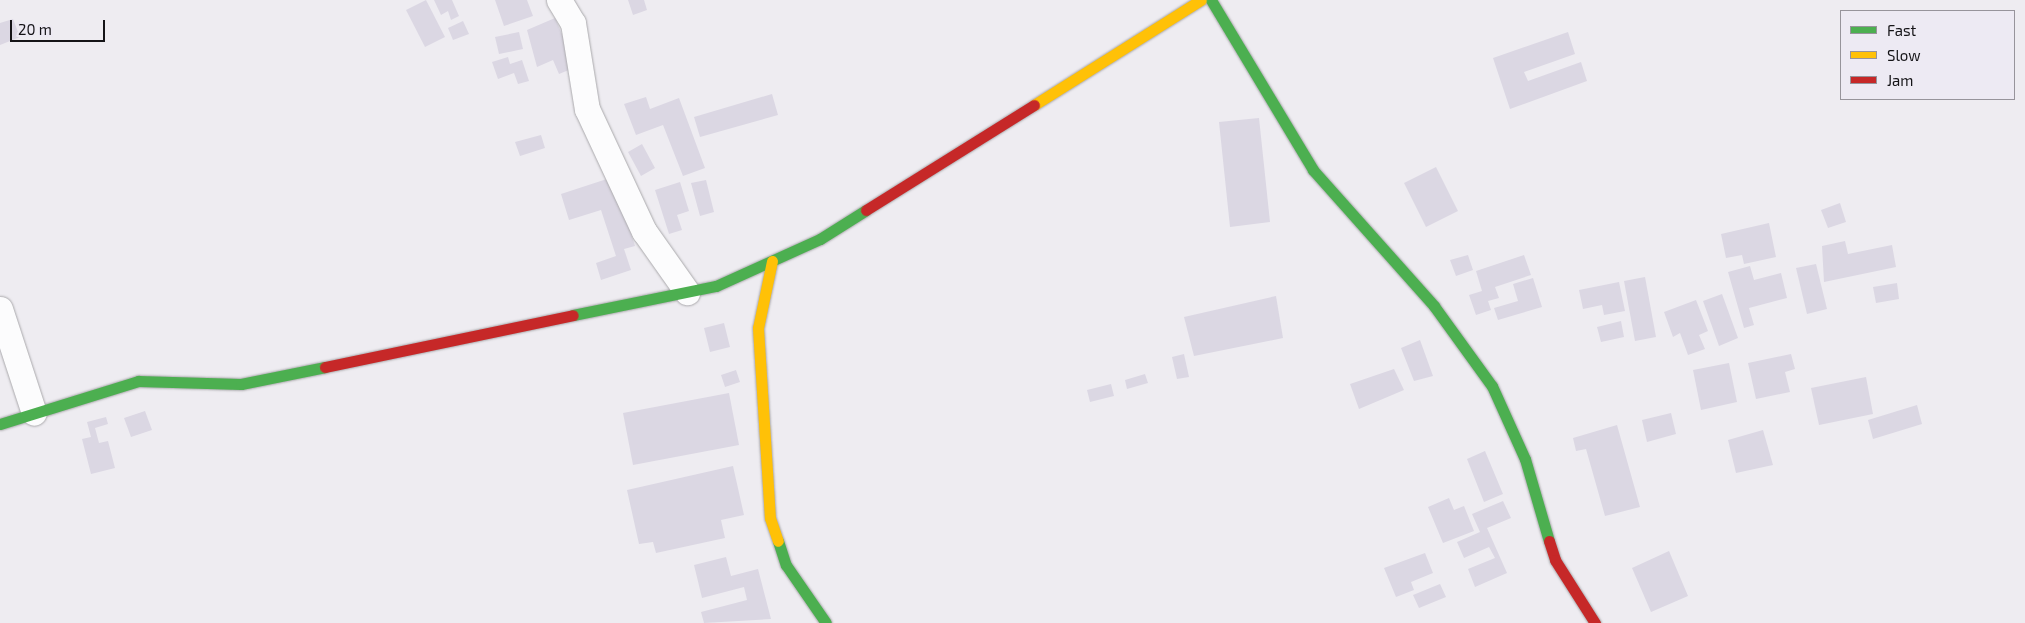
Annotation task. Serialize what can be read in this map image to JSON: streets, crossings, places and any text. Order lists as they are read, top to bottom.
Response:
{
  "legend": ["Fast", "Slow", "Jam"],
  "scale_bar": "20 m"
}
